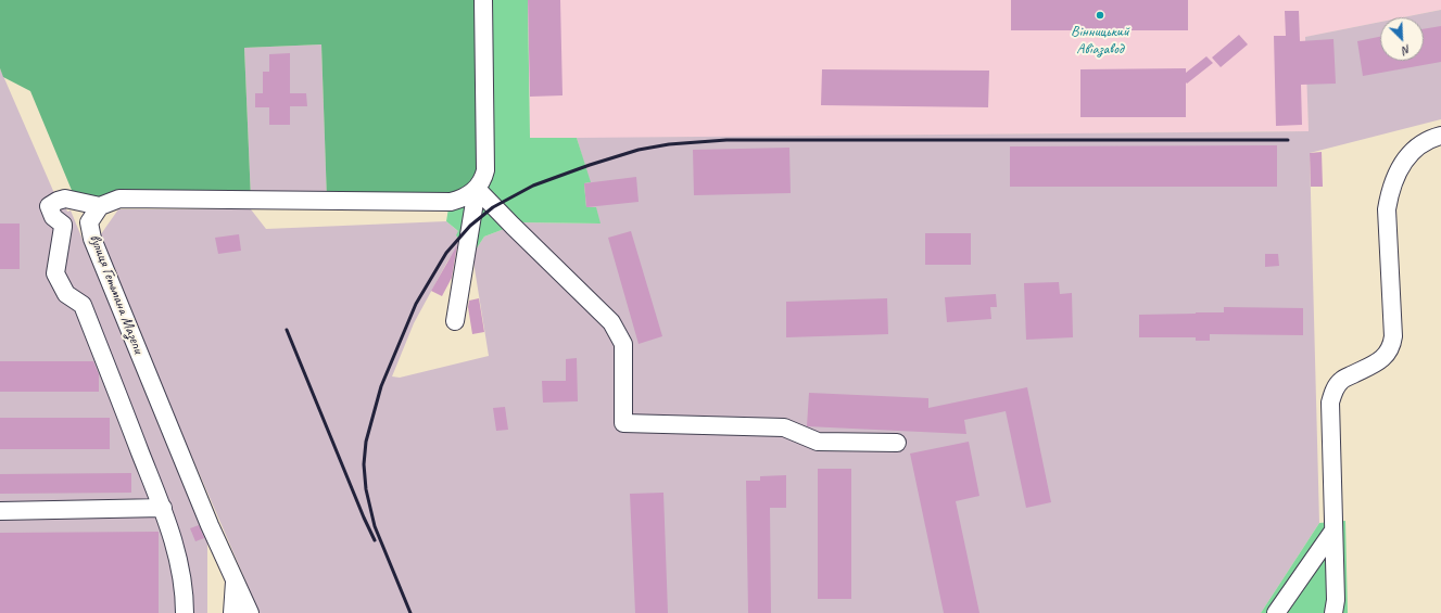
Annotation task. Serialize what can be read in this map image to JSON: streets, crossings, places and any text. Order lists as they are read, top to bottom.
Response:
{
  "streets": {
    "street": ["вулиця Гетьмана Мазепи"]
  },
  "places": ["Вінницький Авіазавод"],
  "north": "bottom right"
}
